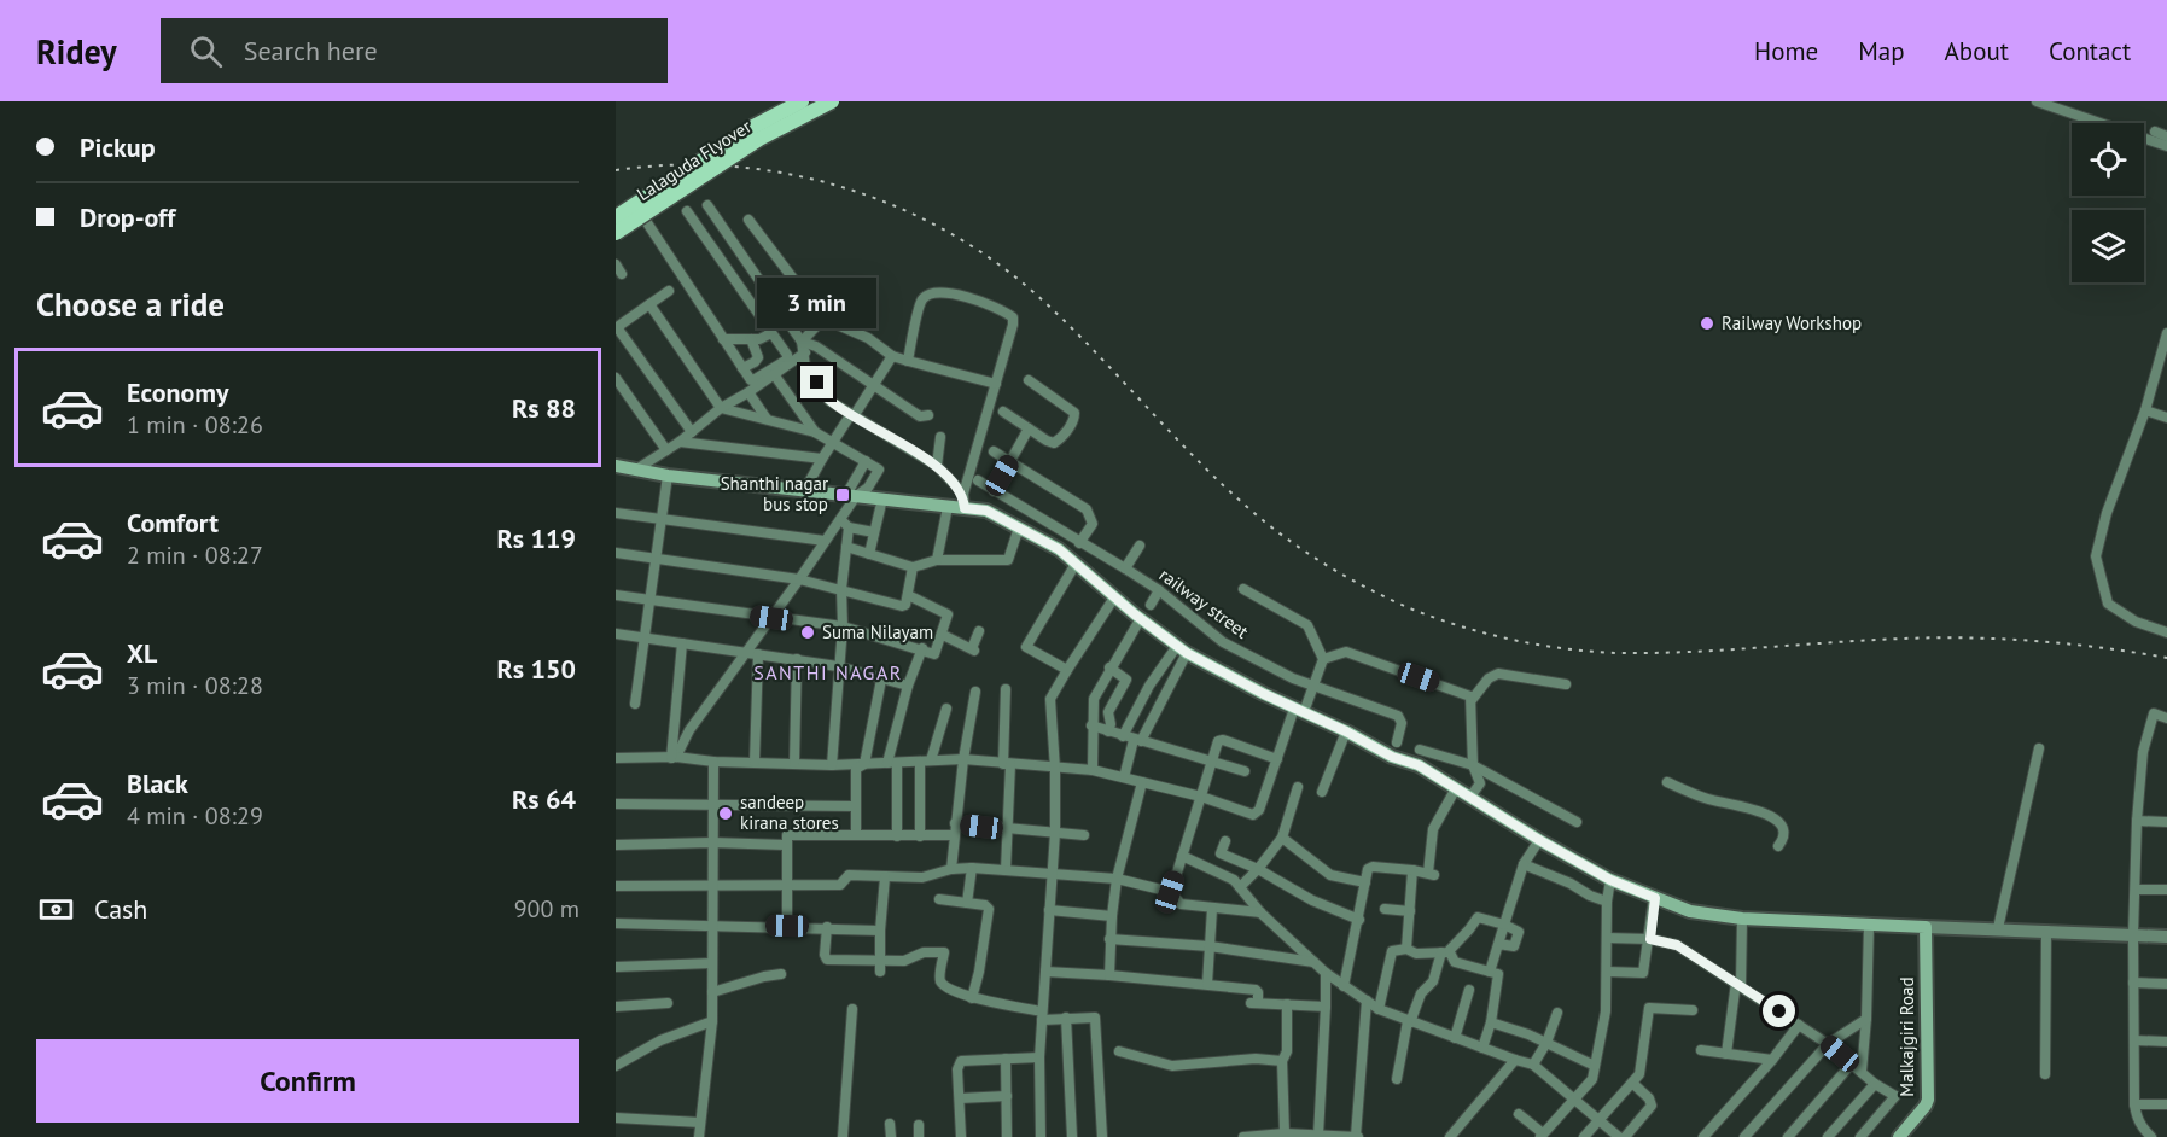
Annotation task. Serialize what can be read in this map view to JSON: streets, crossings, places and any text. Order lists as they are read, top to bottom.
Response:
{
  "streets": {
    "main road": ["Lalaguda Flyover", "Malkajgiri Road"],
    "street": ["railway street"]
  },
  "districts": ["SANTHI NAGAR"],
  "places": {
    "other": ["Railway Workshop", "Suma Nilayam", "sandeep kirana stores"],
    "transit": ["Shanthi nagar bus stop"]
  },
  "page": {
    "header": "Ridey",
    "search": "Search here",
    "nav": [
      "Home",
      "Map",
      "About",
      "Contact"
    ],
    "banner": ["Pickup", "Drop-off"],
    "heading": "Choose a ride",
    "bubble": "3 min",
    "list": [
      {
        "name": "Economy",
        "note": "1 min · 08:26",
        "value": "Rs 88"
      },
      {
        "name": "Comfort",
        "note": "2 min · 08:27",
        "value": "Rs 119"
      },
      {
        "name": "XL",
        "note": "3 min · 08:28",
        "value": "Rs 150"
      },
      {
        "name": "Black",
        "note": "4 min · 08:29",
        "value": "Rs 64"
      }
    ],
    "pay": ["Cash", "900 m"],
    "buttons": "Confirm"
  }
}
